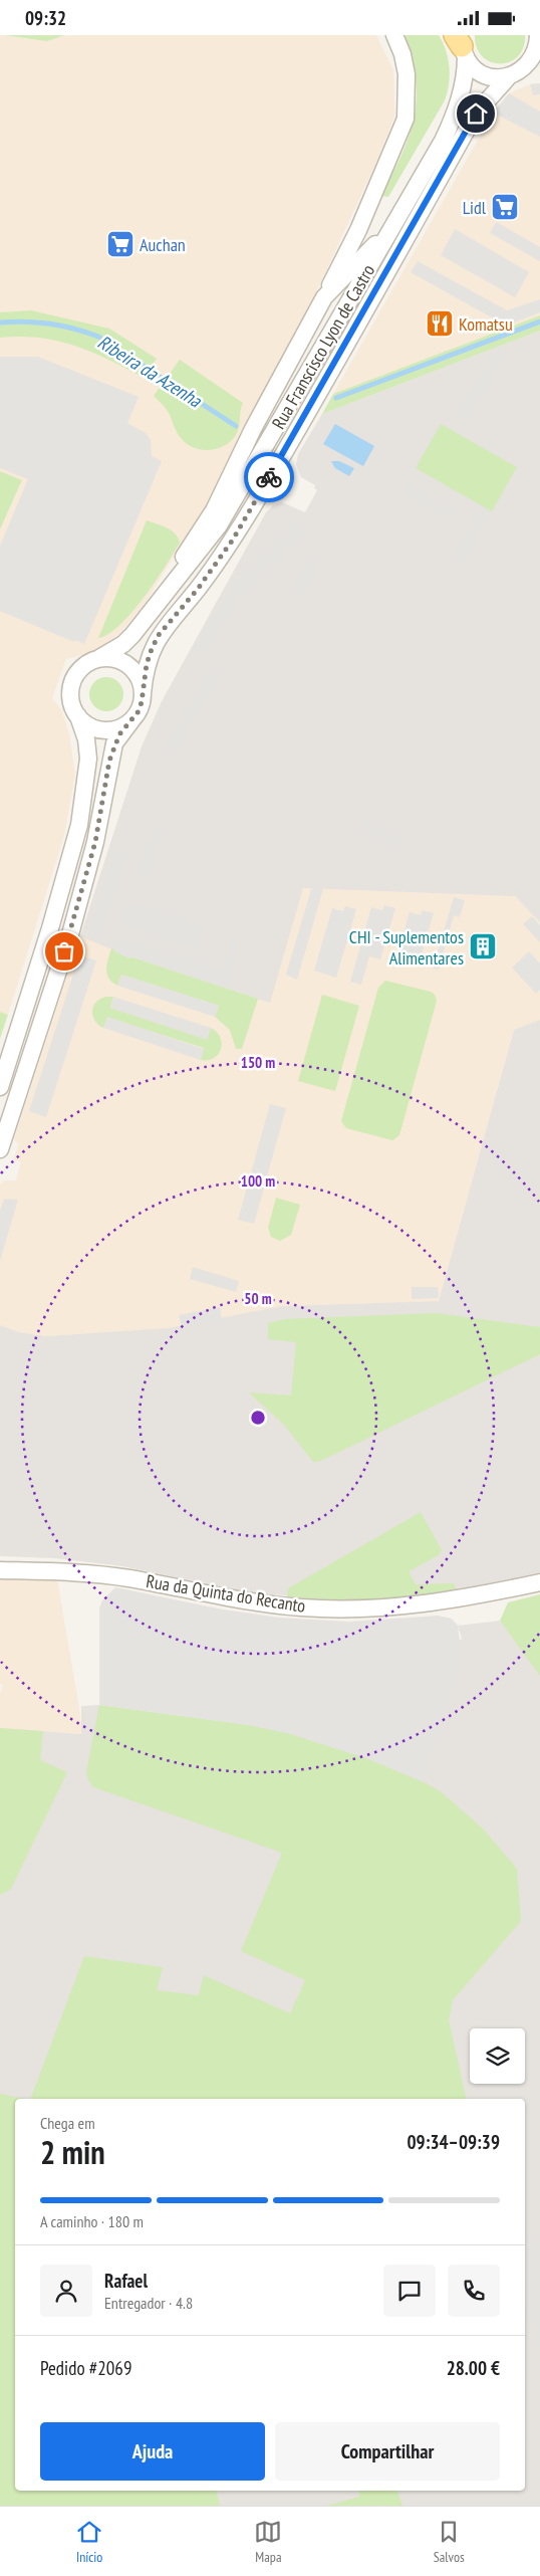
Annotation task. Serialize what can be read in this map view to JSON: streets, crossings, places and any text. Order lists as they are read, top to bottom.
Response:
{
  "streets": {
    "street": ["Rua Franscisco Lyon de Castro", "Rua da Quinta do Recanto"]
  },
  "water": ["Ribeira da Azenha"],
  "places": {
    "supermarket": ["Lidl", "Auchan"],
    "restaurant": ["Komatsu"],
    "building": ["CHI - Suplementos Alimentares"]
  },
  "page": {
    "status": "09:32",
    "heading": ["2 min", "Chega em", "09:34–09:39"],
    "panel": [
      "Rafael",
      "Entregador · 4.8",
      "Pedido #2069",
      "28.00 €"
    ],
    "bar": "A caminho · 180 m",
    "buttons": ["Ajuda", "Compartilhar"],
    "tabs": ["Início", "Mapa", "Salvos"]
  },
  "rings": ["150 m", "100 m", "50 m"]
}
